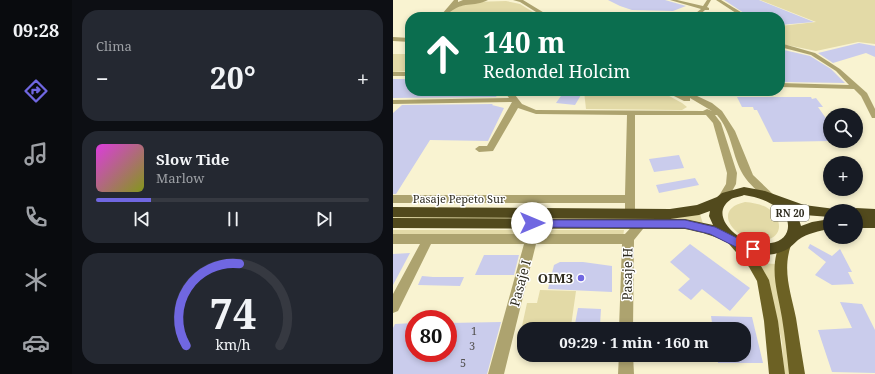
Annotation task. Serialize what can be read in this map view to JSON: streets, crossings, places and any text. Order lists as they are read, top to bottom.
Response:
{
  "streets": {
    "highway": ["RN 20"],
    "street": ["Pasaje Pepeto Sur", "Pasaje H", "Pasaje I"]
  },
  "crossings": [
    ["RN 20", "Pasaje H"]
  ],
  "places": ["OIM3"],
  "house_numbers": ["1", "3", "5"],
  "page": {
    "tabs": "09:28",
    "tile": "Clima",
    "turn": ["140 m", "Redondel Holcim"],
    "heat": ["−", "20°", "+"],
    "map_buttons": ["+", "−"],
    "song": ["Slow Tide", "Marlow"],
    "limit": "80",
    "trip": "09:29 · 1 min · 160 m",
    "gauge": ["74", "km/h"]
  }
}
